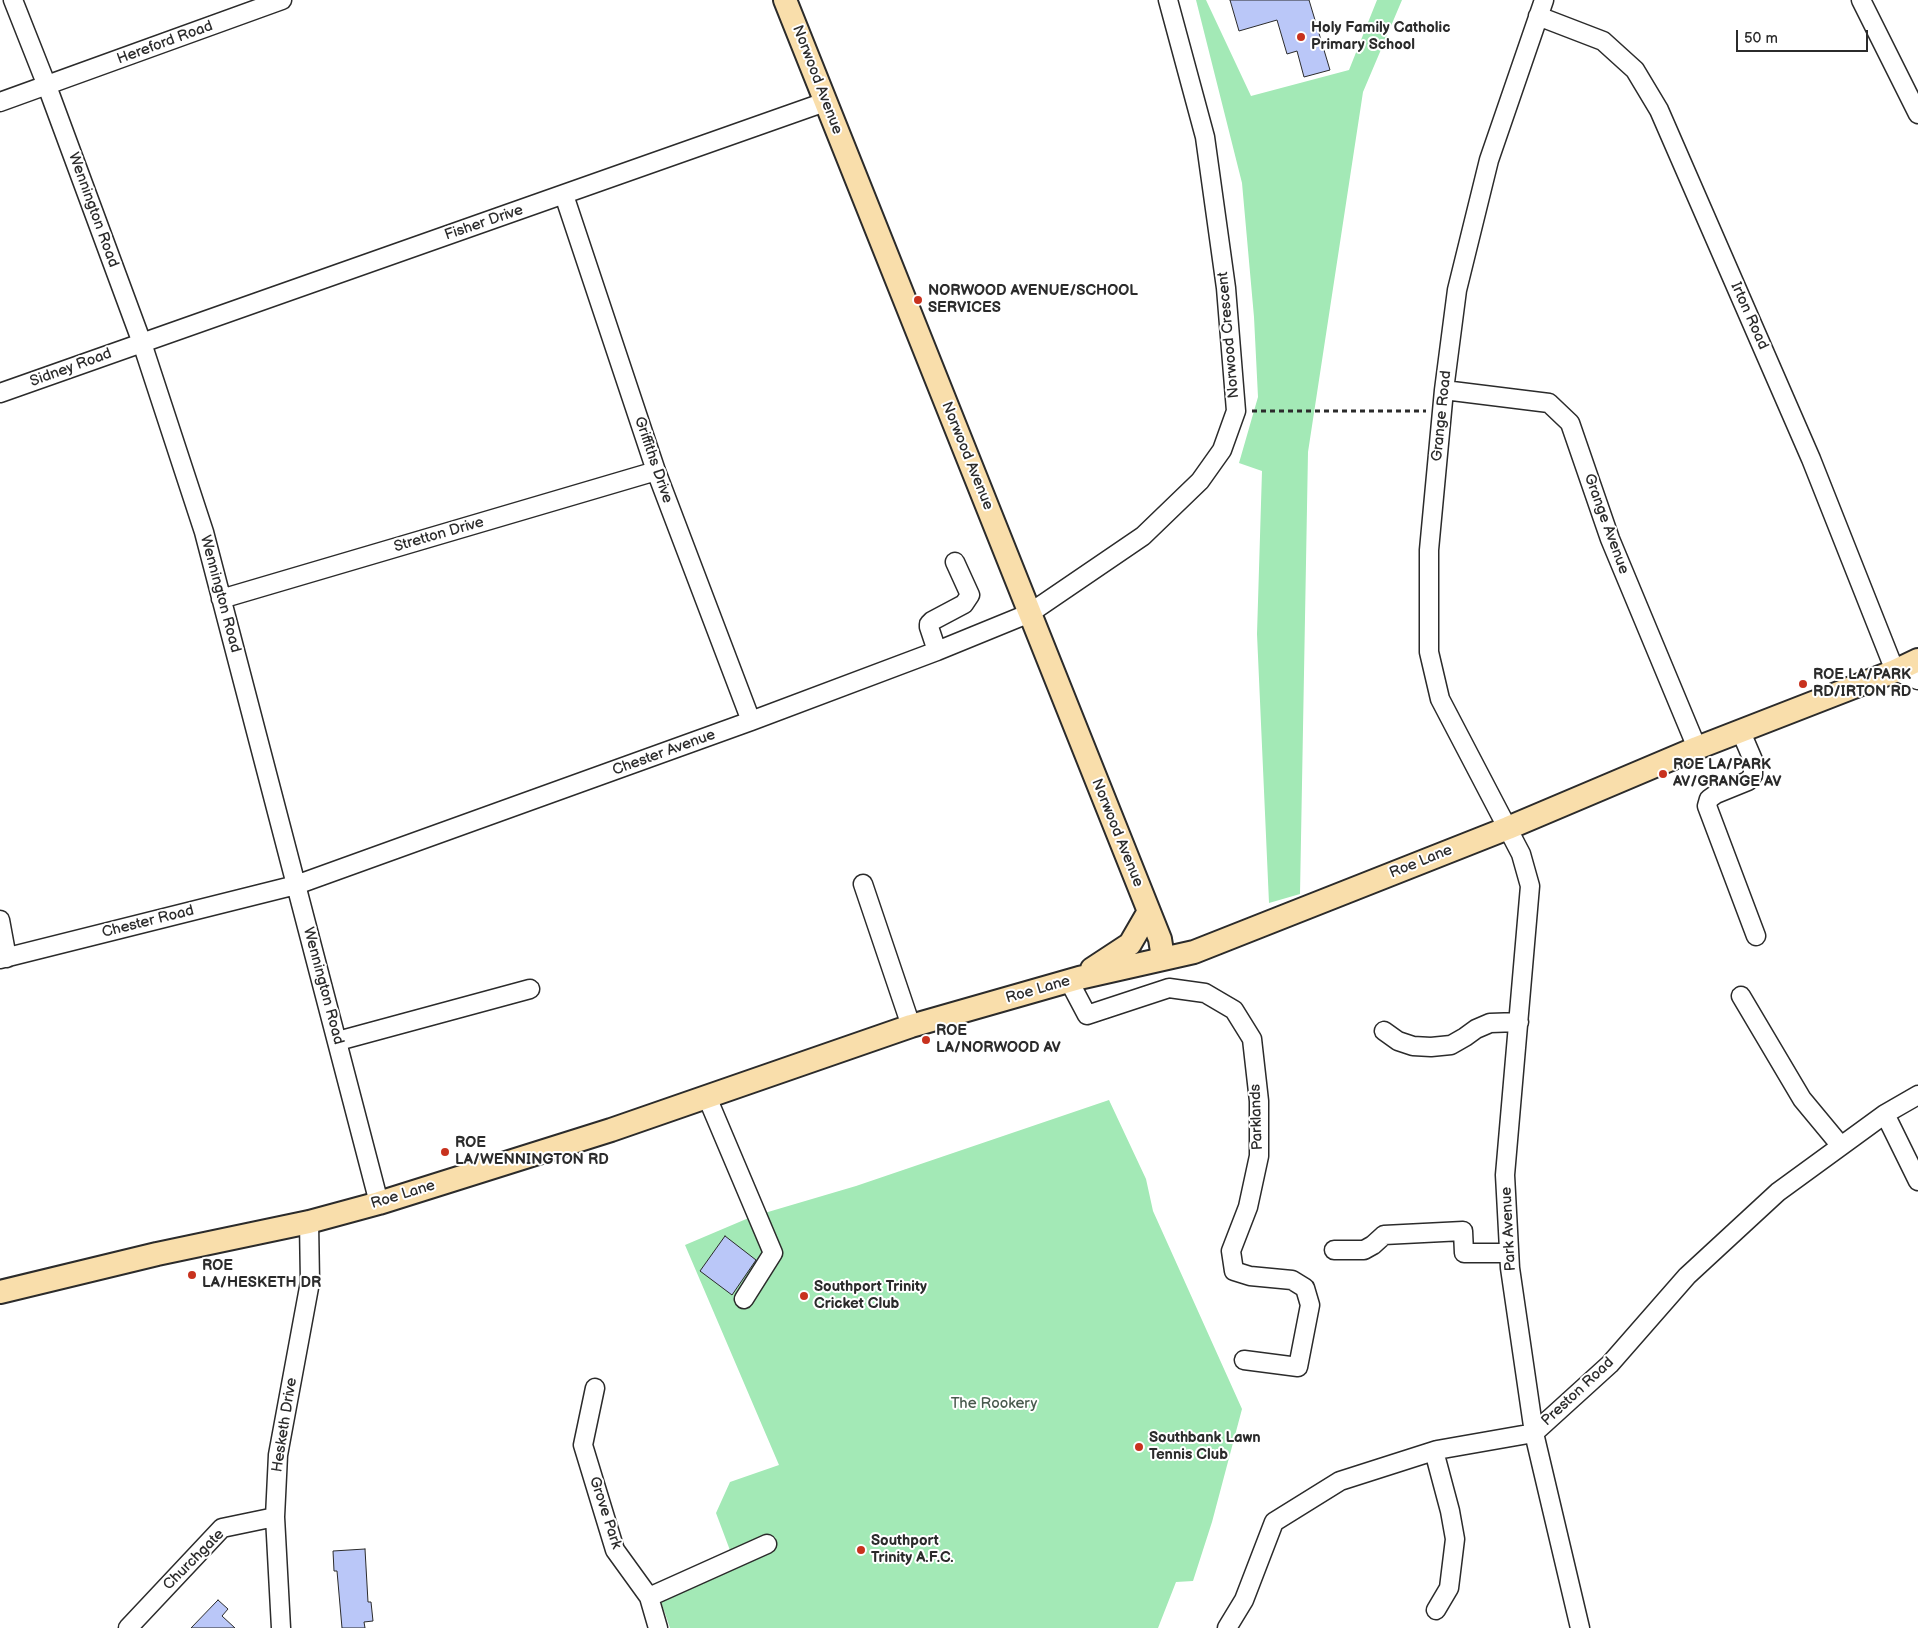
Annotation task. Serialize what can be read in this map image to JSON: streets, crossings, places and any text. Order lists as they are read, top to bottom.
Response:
{
  "streets": {
    "main road": ["Norwood Avenue", "Roe Lane"],
    "street": [
      "Hereford Road",
      "Wennington Road",
      "Fisher Drive",
      "Irton Road",
      "Norwood Crescent",
      "Sidney Road",
      "Grange Road",
      "Griffiths Drive",
      "Grange Avenue",
      "Stretton Drive",
      "Chester Avenue",
      "Chester Road",
      "Parklands",
      "Park Avenue",
      "Preston Road",
      "Hesketh Drive",
      "Grove Park",
      "Churchgate"
    ]
  },
  "crossings": [
    ["Hereford Road", "Wennington Road"],
    ["Norwood Avenue", "Fisher Drive"],
    ["Norwood Avenue", "Norwood Crescent"],
    ["Norwood Avenue", "Chester Avenue"],
    ["Norwood Avenue", "Roe Lane"],
    ["Wennington Road", "Fisher Drive"],
    ["Wennington Road", "Sidney Road"],
    ["Wennington Road", "Stretton Drive"],
    ["Wennington Road", "Chester Avenue"],
    ["Wennington Road", "Roe Lane"],
    ["Wennington Road", "Chester Road"],
    ["Fisher Drive", "Sidney Road"],
    ["Fisher Drive", "Griffiths Drive"],
    ["Irton Road", "Grange Road"],
    ["Irton Road", "Roe Lane"],
    ["Norwood Crescent", "Chester Avenue"],
    ["Grange Road", "Grange Avenue"],
    ["Grange Road", "Roe Lane"],
    ["Grange Road", "Park Avenue"],
    ["Griffiths Drive", "Stretton Drive"],
    ["Griffiths Drive", "Chester Avenue"],
    ["Grange Avenue", "Roe Lane"],
    ["Chester Avenue", "Chester Road"],
    ["Roe Lane", "Parklands"],
    ["Roe Lane", "Park Avenue"],
    ["Roe Lane", "Hesketh Drive"],
    ["Park Avenue", "Preston Road"],
    ["Hesketh Drive", "Churchgate"]
  ],
  "parks": ["The Rookery"],
  "places": [
    "Holy Family Catholic Primary School",
    "NORWOOD AVENUE/SCHOOL SERVICES",
    "ROE LA/PARK RD/IRTON RD",
    "ROE LA/PARK AV/GRANGE AV",
    "ROE LA/NORWOOD AV",
    "ROE LA/WENNINGTON RD",
    "ROE LA/HESKETH DR",
    "Southport Trinity Cricket Club",
    "Southbank Lawn Tennis Club",
    "Southport Trinity A.F.C."
  ],
  "scale_bar": "50 m"
}
